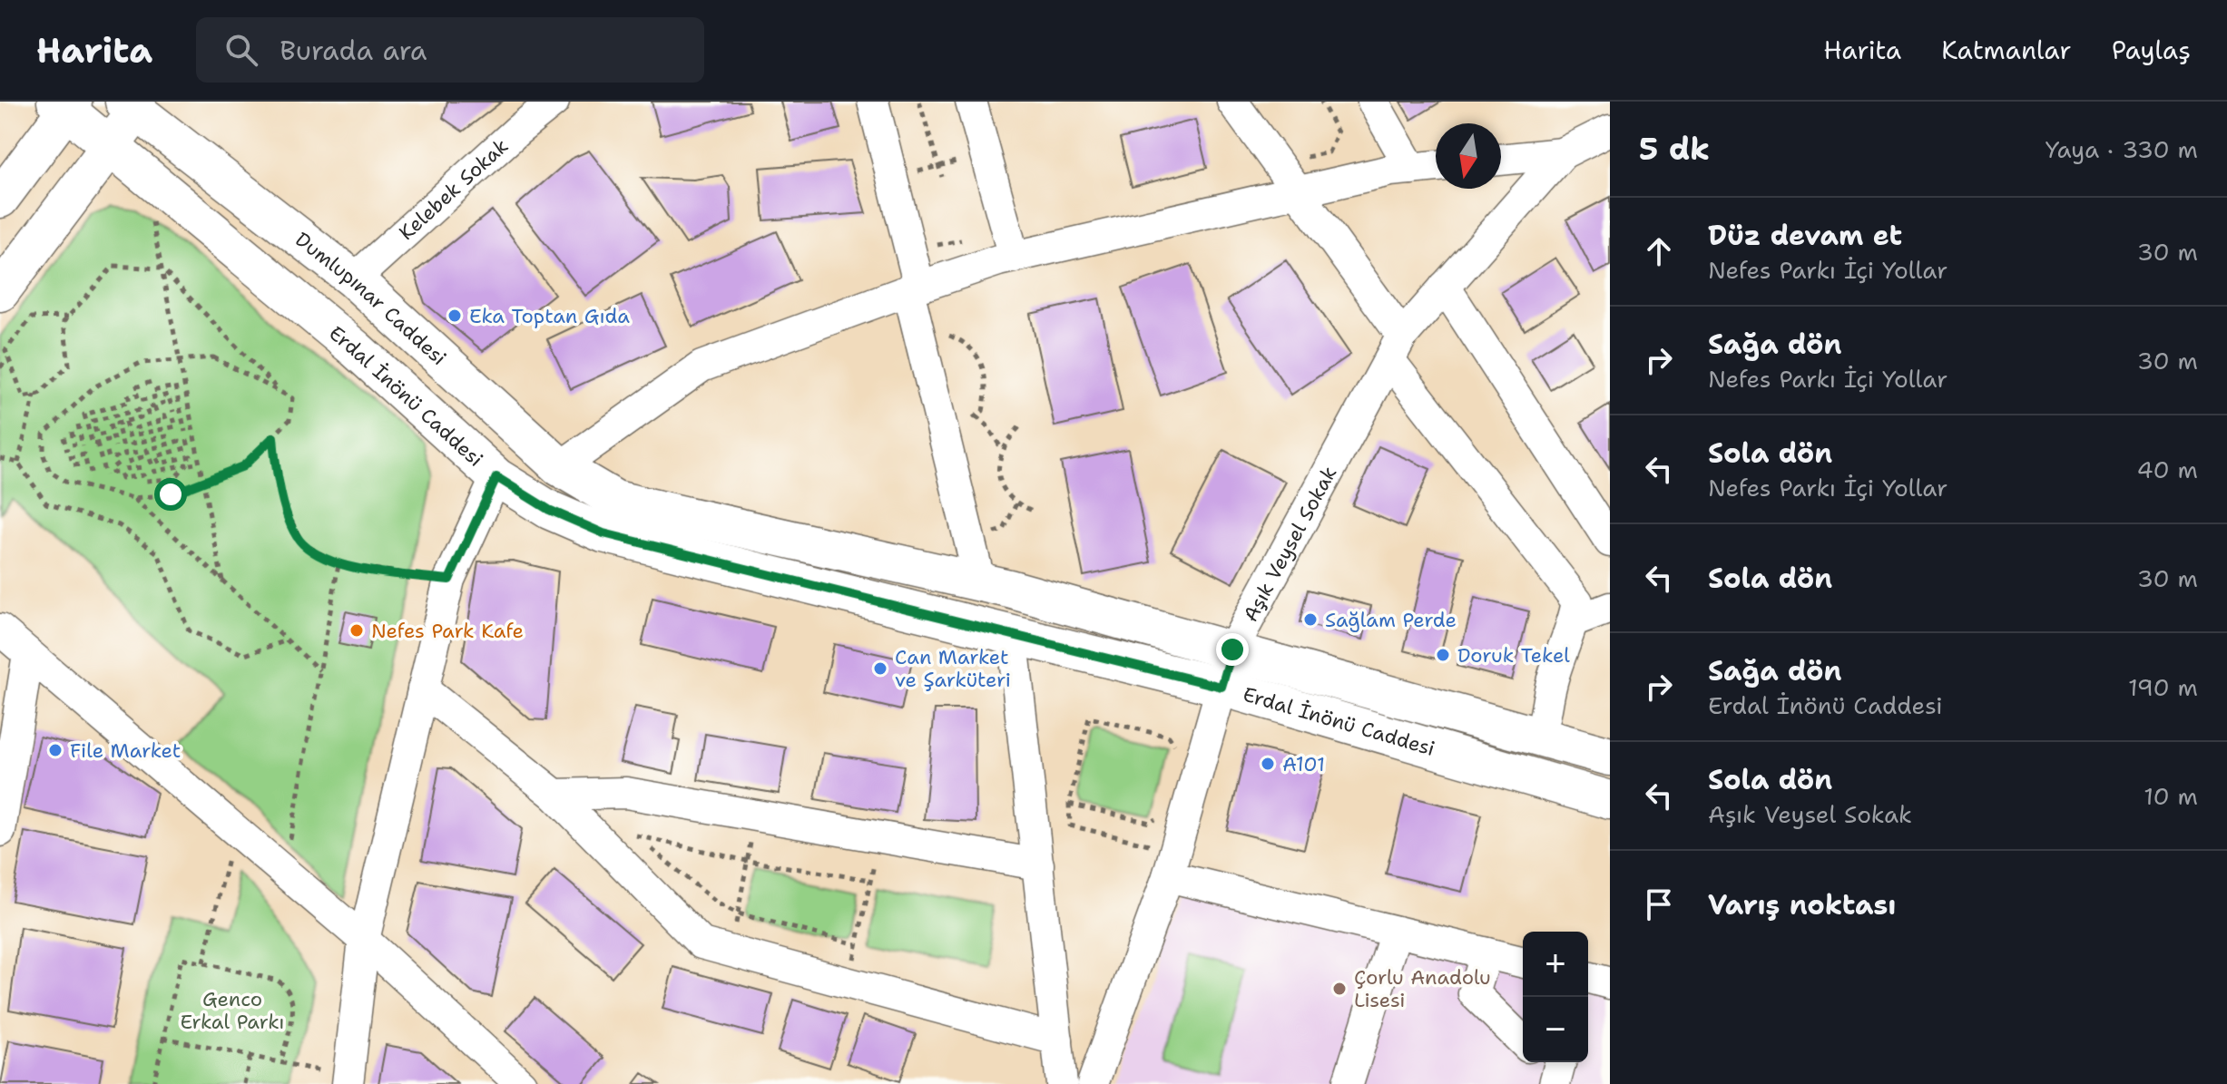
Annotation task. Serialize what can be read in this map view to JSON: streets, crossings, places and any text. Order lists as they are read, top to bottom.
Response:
{
  "streets": {
    "main road": ["Dumlupınar Caddesi", "Erdal İnönü Caddesi"],
    "street": ["Kelebek Sokak", "Aşık Veysel Sokak"]
  },
  "crossings": [
    ["Kelebek Sokak", "Dumlupınar Caddesi"],
    ["Dumlupınar Caddesi", "Erdal İnönü Caddesi"],
    ["Erdal İnönü Caddesi", "Aşık Veysel Sokak"]
  ],
  "parks": ["Genco Erkal Parkı"],
  "places": [
    "Eka Toptan Gıda",
    "Sağlam Perde",
    "Nefes Park Kafe",
    "Doruk Tekel",
    "Can Market ve Şarküteri",
    "File Market",
    "A101",
    "Çorlu Anadolu Lisesi"
  ],
  "north": "bottom",
  "page": {
    "header": "Harita",
    "search": "Burada ara",
    "nav": ["Harita", "Katmanlar", "Paylaş"],
    "heading": ["5 dk", "Yaya · 330 m"],
    "list": [
      ["Düz devam et", "Nefes Parkı İçi Yollar", "30 m"],
      ["Sağa dön", "Nefes Parkı İçi Yollar", "30 m"],
      ["Sola dön", "Nefes Parkı İçi Yollar", "40 m"],
      ["Sola dön", "30 m"],
      ["Sağa dön", "Erdal İnönü Caddesi", "190 m"],
      ["Sola dön", "Aşık Veysel Sokak", "10 m"],
      "Varış noktası"
    ],
    "map_buttons": ["+", "−"]
  }
}
